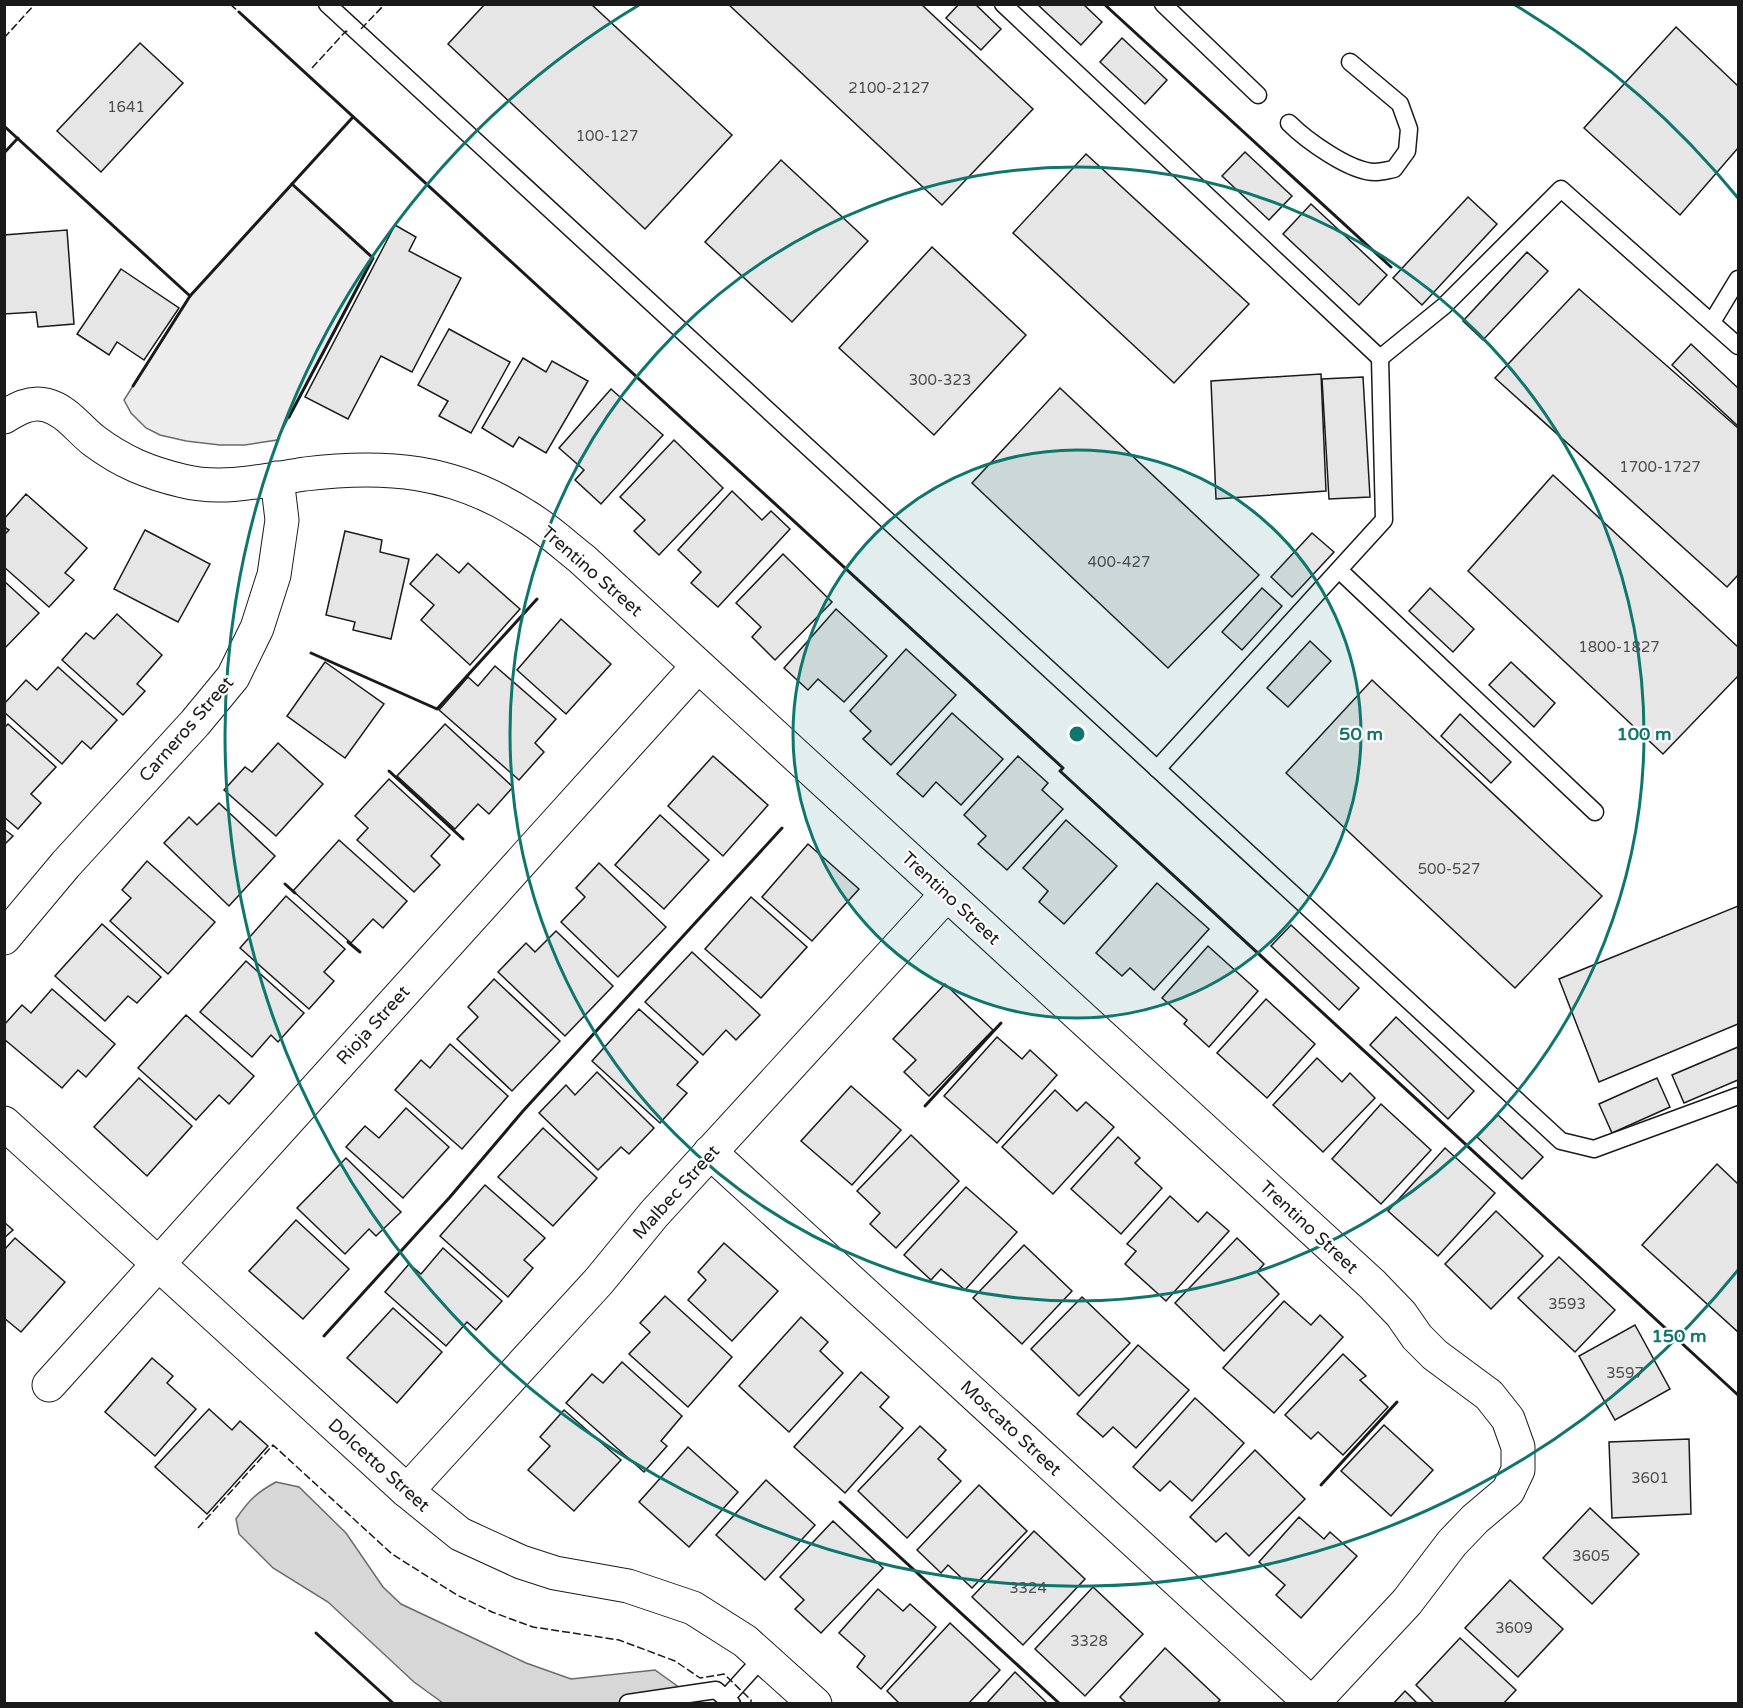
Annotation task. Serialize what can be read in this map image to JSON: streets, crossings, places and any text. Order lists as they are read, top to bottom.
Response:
{
  "streets": {
    "street": [
      "Trentino Street",
      "Carneros Street",
      "Rioja Street",
      "Malbec Street",
      "Moscato Street",
      "Dolcetto Street"
    ]
  },
  "crossings": [
    ["Trentino Street", "Carneros Street"],
    ["Trentino Street", "Rioja Street"],
    ["Trentino Street", "Malbec Street"],
    ["Trentino Street", "Moscato Street"],
    ["Rioja Street", "Dolcetto Street"],
    ["Malbec Street", "Moscato Street"],
    ["Malbec Street", "Dolcetto Street"]
  ],
  "house_numbers": [
    "2100-2127",
    "1641",
    "100-127",
    "300-323",
    "1700-1727",
    "400-427",
    "1800-1827",
    "500-527",
    "3593",
    "3597",
    "3601",
    "3605",
    "3324",
    "3609",
    "3328"
  ],
  "rings": ["50 m", "100 m", "150 m"]
}
